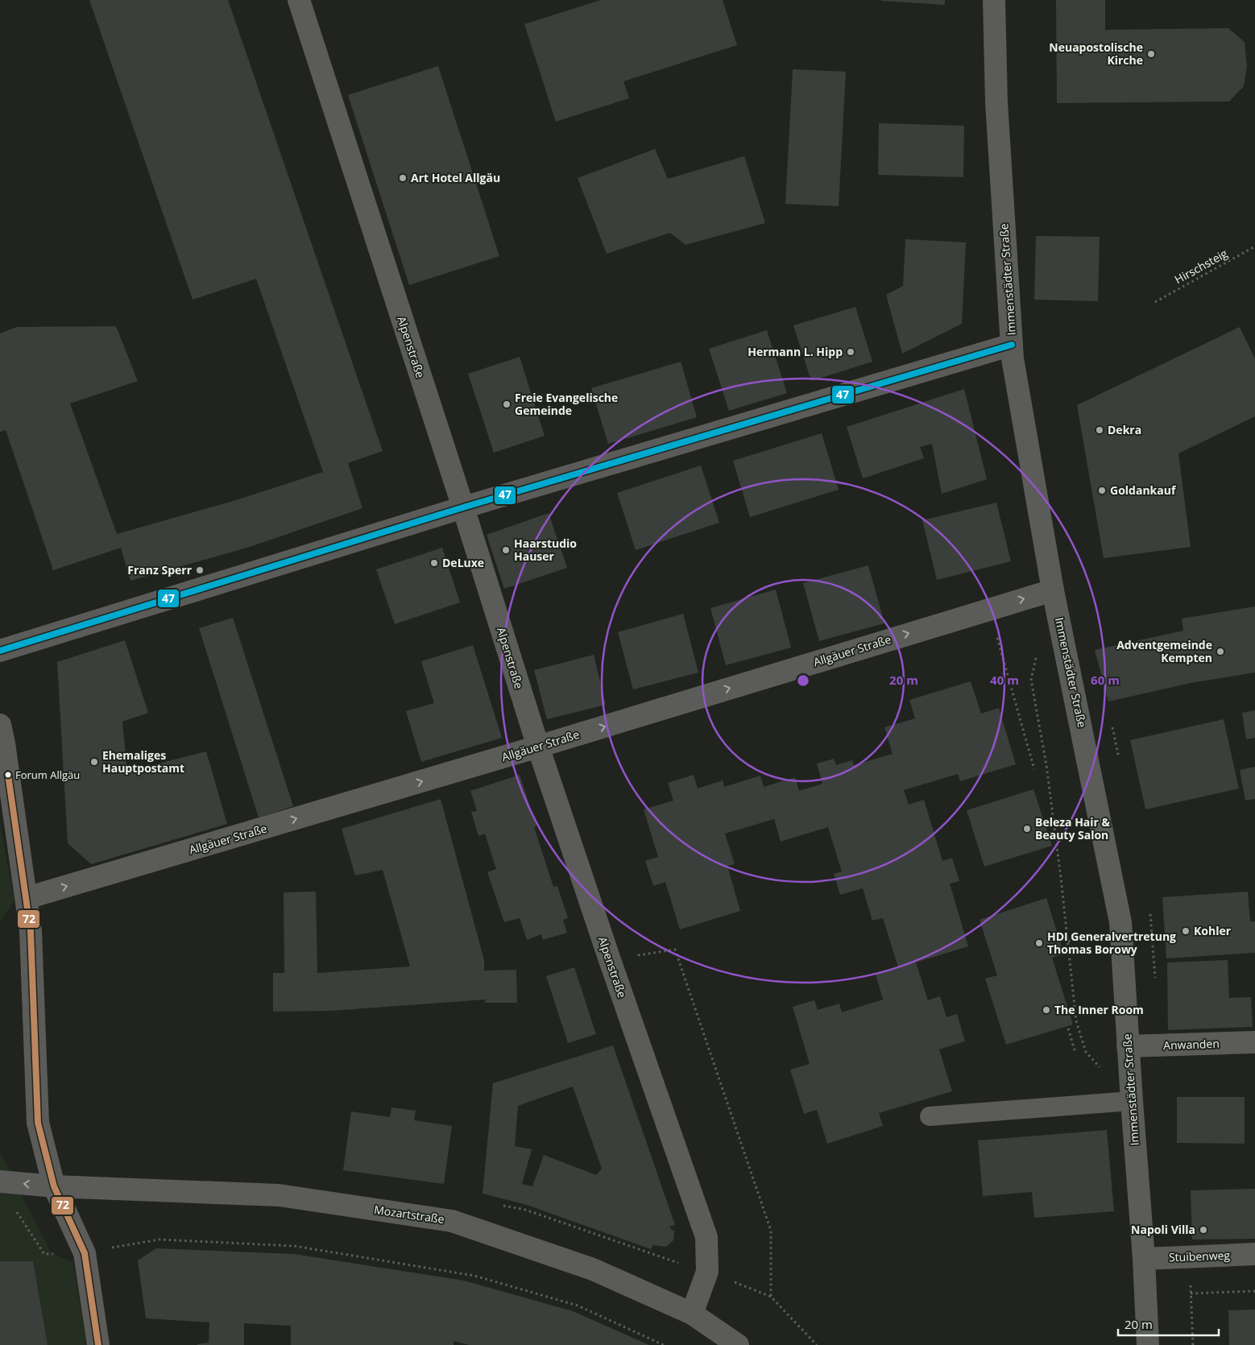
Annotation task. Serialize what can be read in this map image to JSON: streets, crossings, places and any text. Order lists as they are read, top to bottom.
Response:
{
  "streets": {
    "street": [
      "Immenstädter Straße",
      "Alpenstraße",
      "Allgäuer Straße",
      "Anwanden",
      "Mozartstraße",
      "Stuibenweg"
    ],
    "path": ["Hirschsteig"]
  },
  "crossings": [
    ["Immenstädter Straße", "Allgäuer Straße"],
    ["Immenstädter Straße", "Anwanden"],
    ["Immenstädter Straße", "Stuibenweg"],
    ["Alpenstraße", "Allgäuer Straße"],
    ["Alpenstraße", "Mozartstraße"]
  ],
  "one_way": ["Allgäuer Straße"],
  "places": [
    "Neuapostolische Kirche",
    "Art Hotel Allgäu",
    "Hermann L. Hipp",
    "Freie Evangelische Gemeinde",
    "Dekra",
    "Goldankauf",
    "Haarstudio Hauser",
    "DeLuxe",
    "Franz Sperr",
    "Adventgemeinde Kempten",
    "Ehemaliges Hauptpostamt",
    "Forum Allgäu",
    "Beleza Hair & Beauty Salon",
    "Kohler",
    "HDI Generalvertretung Thomas Borowy",
    "The Inner Room",
    "Napoli Villa"
  ],
  "lines": ["transit line 47", "transit line 72"],
  "scale_bar": "20 m",
  "rings": ["20 m", "40 m", "60 m"]
}
